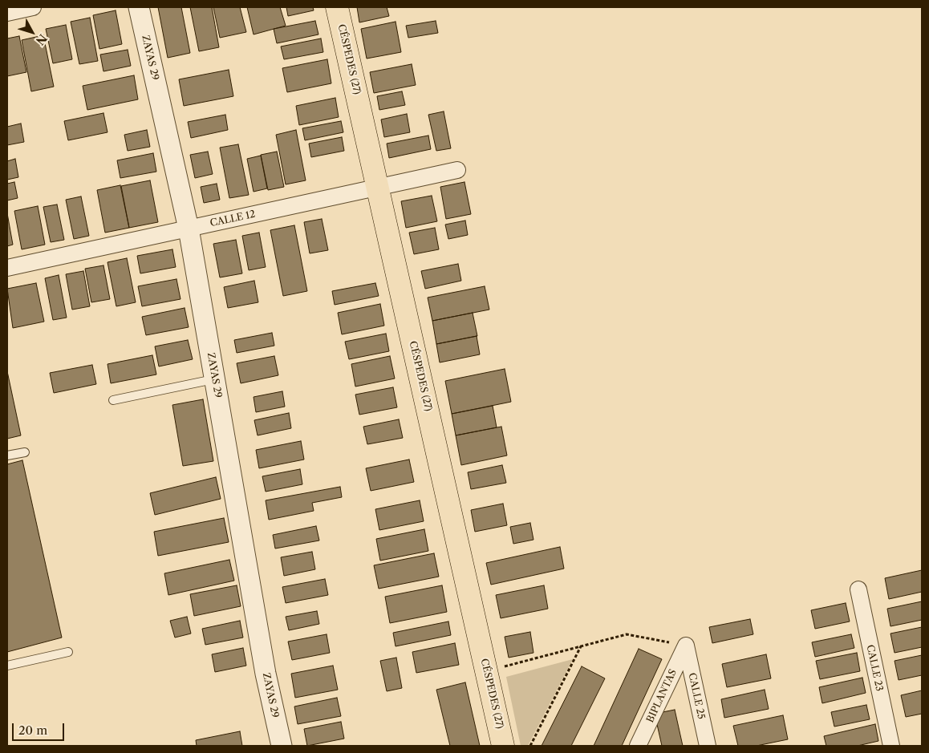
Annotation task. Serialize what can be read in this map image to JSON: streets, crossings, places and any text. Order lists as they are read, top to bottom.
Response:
{
  "streets": {
    "main road": ["CÉSPEDES (27)"],
    "street": [
      "ZAYAS 29",
      "CALLE 12",
      "CALLE 23",
      "BIPLANTAS",
      "CALLE 25"
    ]
  },
  "crossings": [
    ["ZAYAS 29", "CALLE 12"],
    ["CÉSPEDES (27)", "CALLE 12"],
    ["BIPLANTAS", "CALLE 25"]
  ],
  "scale_bar": "20 m",
  "north": "bottom right"
}
